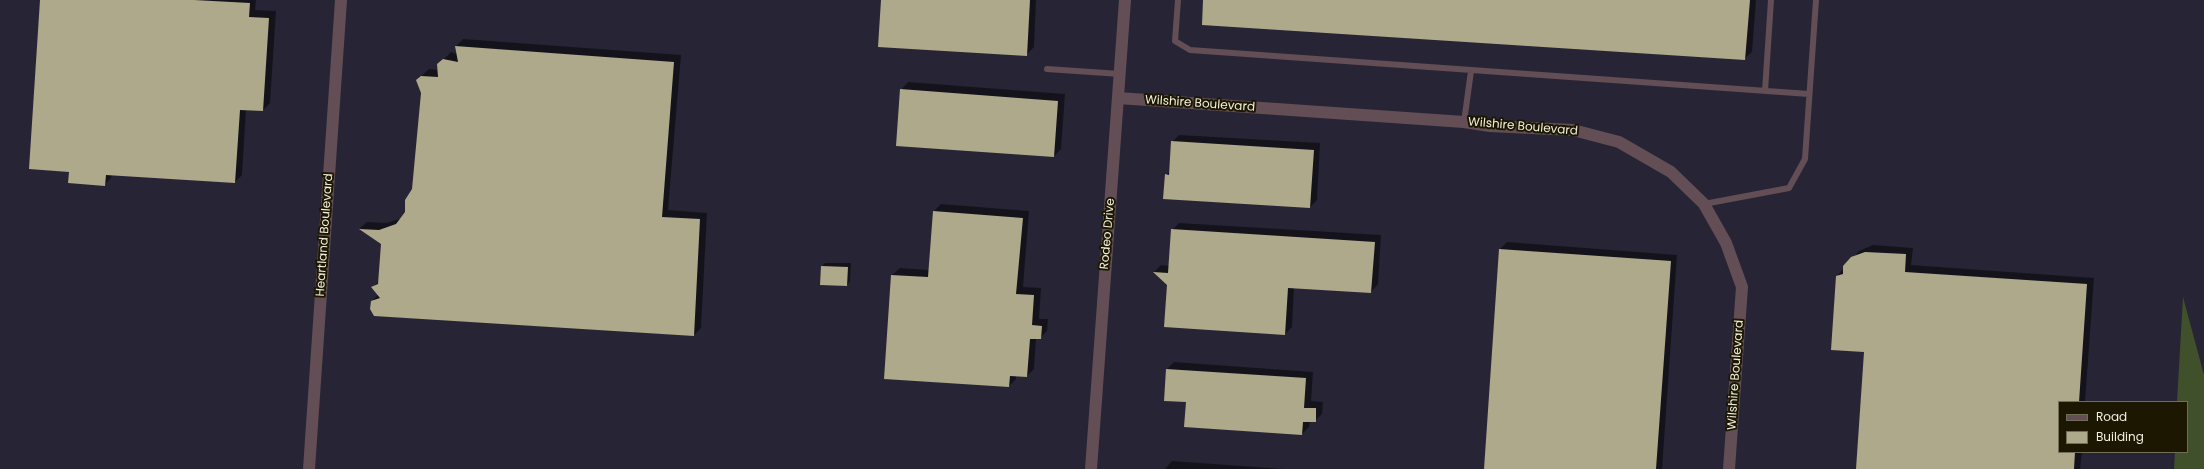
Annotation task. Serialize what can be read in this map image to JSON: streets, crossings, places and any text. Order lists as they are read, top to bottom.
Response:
{
  "streets": {
    "street": ["Wilshire Boulevard", "Rodeo Drive", "Heartland Boulevard"]
  },
  "crossings": [
    ["Wilshire Boulevard", "Rodeo Drive"]
  ],
  "legend": ["Road", "Building"]
}
